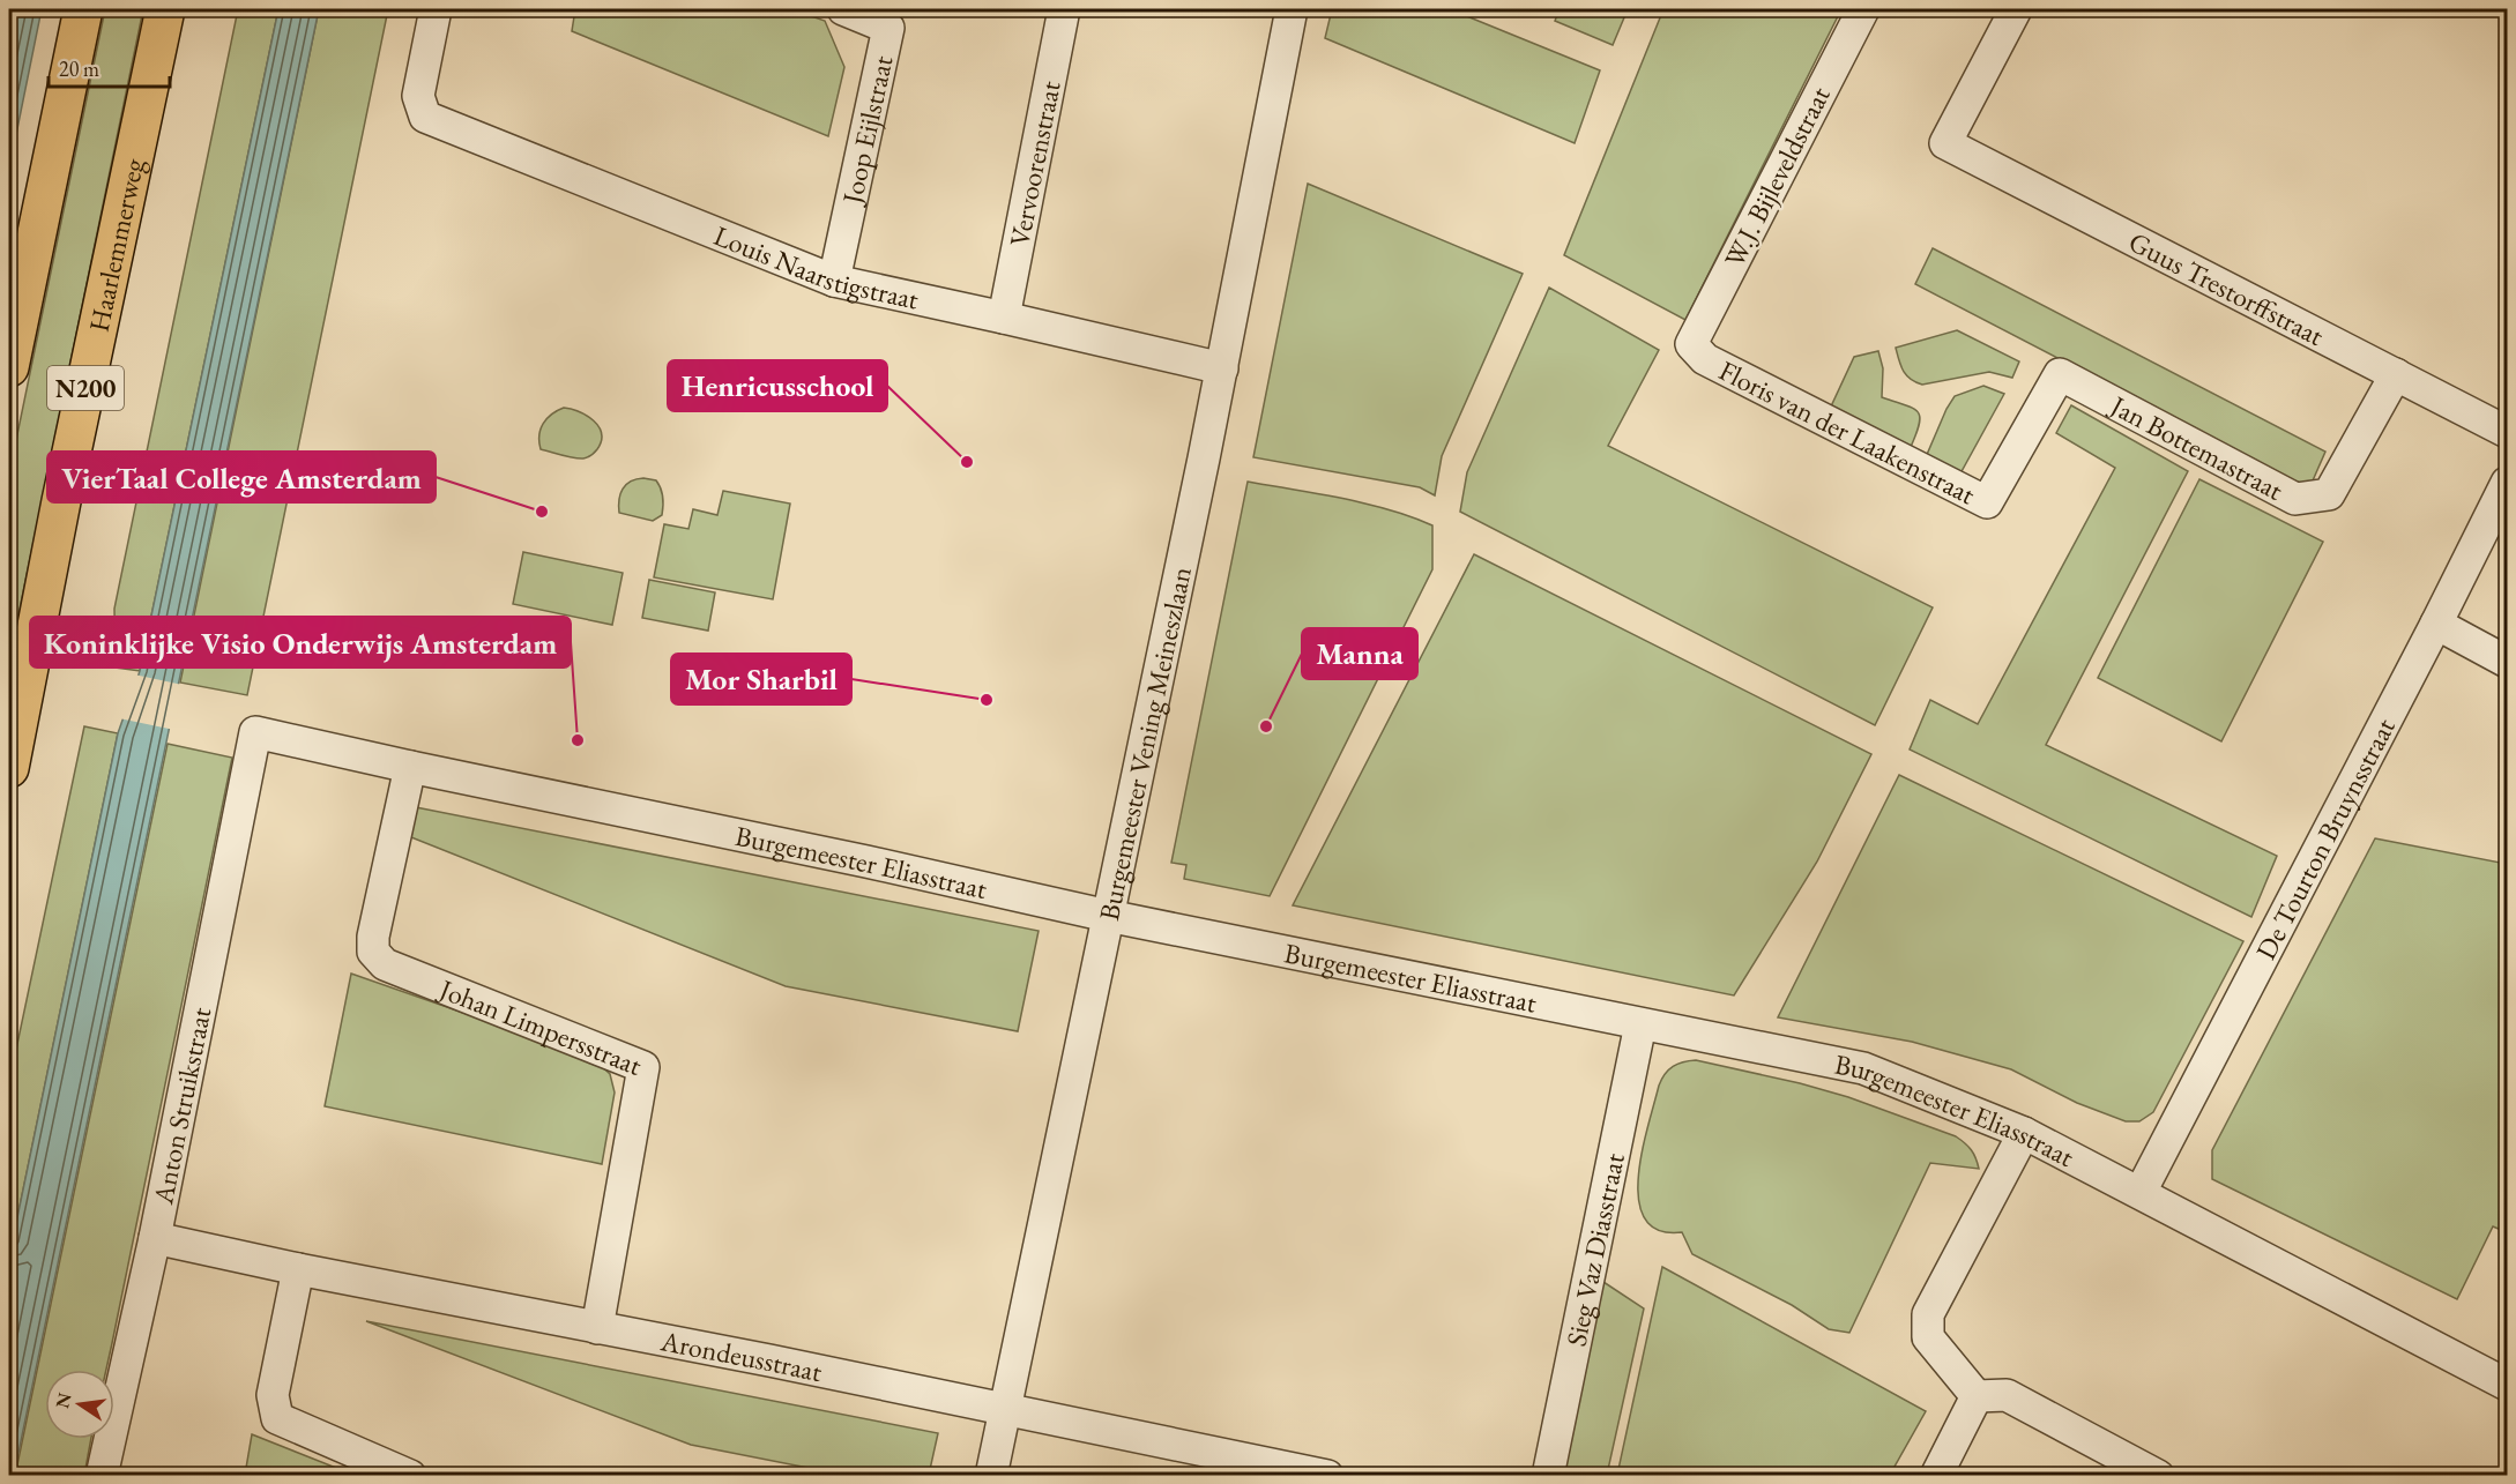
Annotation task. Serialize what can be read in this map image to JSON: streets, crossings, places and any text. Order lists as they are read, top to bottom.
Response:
{
  "streets": {
    "main road": ["Haarlemmerweg", "N200"],
    "street": [
      "Joop Eijlstraat",
      "Vervoorenstraat",
      "W.J. Bijleveldstraat",
      "Louis Naarstigstraat",
      "Guus Trestorffstraat",
      "Floris van der Laakenstraat",
      "Jan Bottemastraat",
      "Burgemeester Vening Meineszlaan",
      "De Tourton Bruynsstraat",
      "Burgemeester Eliasstraat",
      "Johan Limpersstraat",
      "Anton Struikstraat",
      "Sieg Vaz Diasstraat",
      "Arondeusstraat"
    ]
  },
  "crossings": [
    ["Joop Eijlstraat", "Louis Naarstigstraat"],
    ["Vervoorenstraat", "Louis Naarstigstraat"],
    ["W.J. Bijleveldstraat", "Floris van der Laakenstraat"],
    ["Louis Naarstigstraat", "Burgemeester Vening Meineszlaan"],
    ["Guus Trestorffstraat", "Jan Bottemastraat"],
    ["Floris van der Laakenstraat", "Jan Bottemastraat"],
    ["Burgemeester Vening Meineszlaan", "Burgemeester Eliasstraat"],
    ["Burgemeester Vening Meineszlaan", "Arondeusstraat"],
    ["De Tourton Bruynsstraat", "Burgemeester Eliasstraat"],
    ["Burgemeester Eliasstraat", "Johan Limpersstraat"],
    ["Burgemeester Eliasstraat", "Anton Struikstraat"],
    ["Burgemeester Eliasstraat", "Sieg Vaz Diasstraat"],
    ["Johan Limpersstraat", "Arondeusstraat"],
    ["Anton Struikstraat", "Arondeusstraat"]
  ],
  "places": [
    "Henricusschool",
    "VierTaal College Amsterdam",
    "Mor Sharbil",
    "Manna",
    "Koninklijke Visio Onderwijs Amsterdam"
  ],
  "scale_bar": "20 m",
  "north": "left"
}
